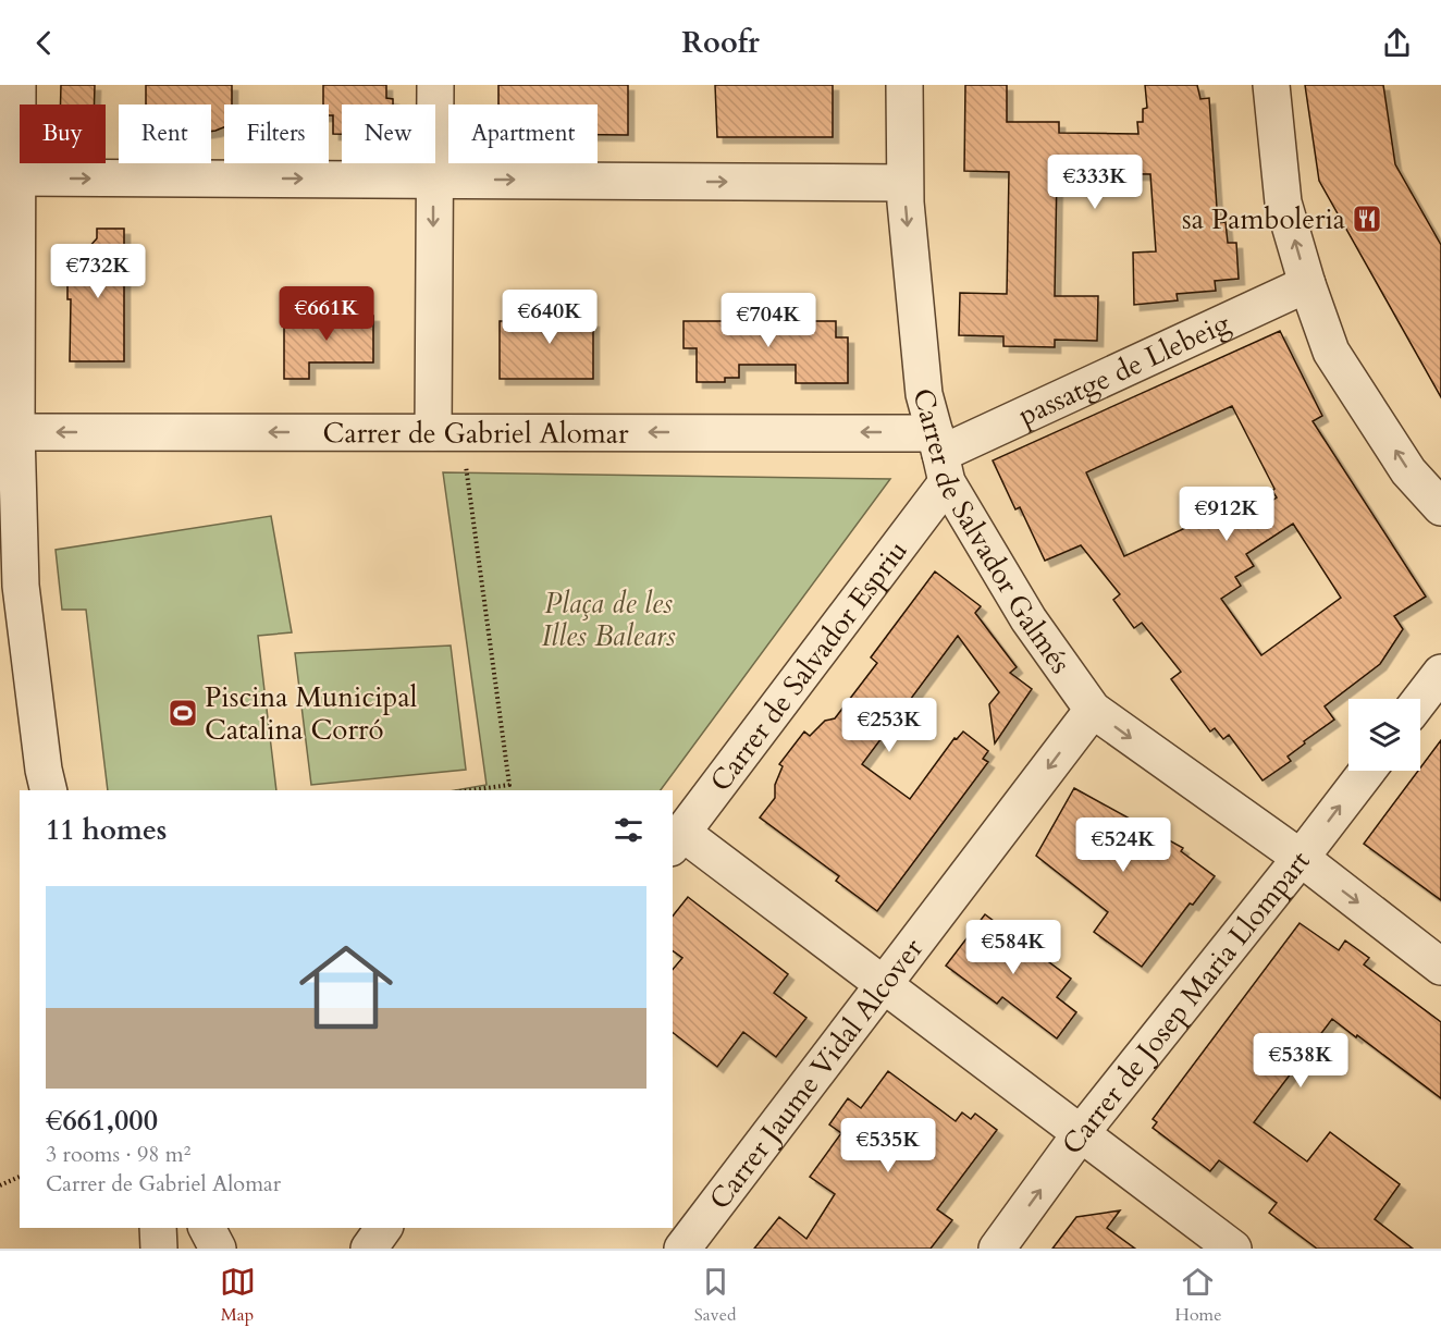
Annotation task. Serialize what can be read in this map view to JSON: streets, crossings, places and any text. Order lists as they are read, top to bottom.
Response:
{
  "streets": {
    "street": [
      "passatge de Llebeig",
      "Carrer de Gabriel Alomar",
      "Carrer de Salvador Galmés",
      "Carrer de Salvador Espriu",
      "Carrer de Josep Maria Llompart",
      "Carrer Jaume Vidal Alcover"
    ]
  },
  "crossings": [
    ["passatge de Llebeig", "Carrer de Gabriel Alomar"],
    ["passatge de Llebeig", "Carrer de Salvador Galmés"],
    ["passatge de Llebeig", "Carrer de Salvador Espriu"],
    ["Carrer de Gabriel Alomar", "Carrer de Salvador Galmés"],
    ["Carrer de Gabriel Alomar", "Carrer de Salvador Espriu"],
    ["Carrer de Salvador Galmés", "Carrer de Salvador Espriu"],
    ["Carrer de Salvador Galmés", "Carrer de Josep Maria Llompart"],
    ["Carrer de Salvador Galmés", "Carrer Jaume Vidal Alcover"]
  ],
  "one_way": ["Carrer de Salvador Galmés", "Carrer de Josep Maria Llompart", "Carrer Jaume Vidal Alcover"],
  "parks": ["Plaça de les Illes Balears"],
  "places": {
    "restaurant": ["sa Pamboleria"],
    "sports": ["Piscina Municipal Catalina Corró"]
  },
  "page": {
    "header": "Roofr",
    "chip": [
      "Buy",
      "Rent",
      "Filters",
      "New",
      "Apartment"
    ],
    "price": [
      "€333K",
      "€732K",
      "€661K",
      "€640K",
      "€704K",
      "€912K",
      "€253K",
      "€524K",
      "€584K",
      "€538K",
      "€535K"
    ],
    "heading": "11 homes",
    "list": [
      {
        "name": "€661,000",
        "note": "3 rooms · 98 m² · Carrer de Gabriel Alomar"
      }
    ],
    "tabs": ["Map", "Saved", "Home"]
  }
}
